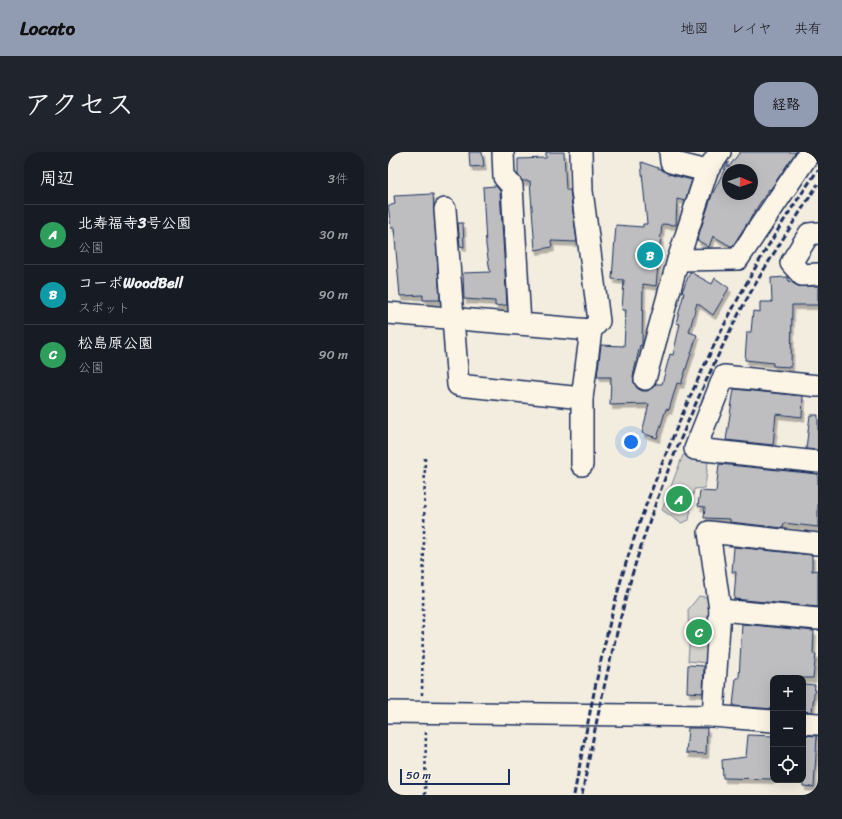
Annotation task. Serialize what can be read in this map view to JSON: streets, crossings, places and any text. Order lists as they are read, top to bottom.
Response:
{
  "scale_bar": "50 m",
  "north": "right",
  "page": {
    "header": "Locato",
    "nav": ["地図", "レイヤ", "共有"],
    "title": "アクセス",
    "buttons": "経路",
    "heading": ["周辺", "3件"],
    "list": [
      {
        "mark": "A",
        "name": "北寿福寺3号公園",
        "note": "公園",
        "value": "30 m"
      },
      {
        "mark": "B",
        "name": "コーポWoodBell",
        "note": "スポット",
        "value": "90 m"
      },
      {
        "mark": "C",
        "name": "松島原公園",
        "note": "公園",
        "value": "90 m"
      }
    ],
    "pins": ["B", "A", "C"],
    "map_buttons": ["+", "−"],
    "scale": "50 m"
  }
}
